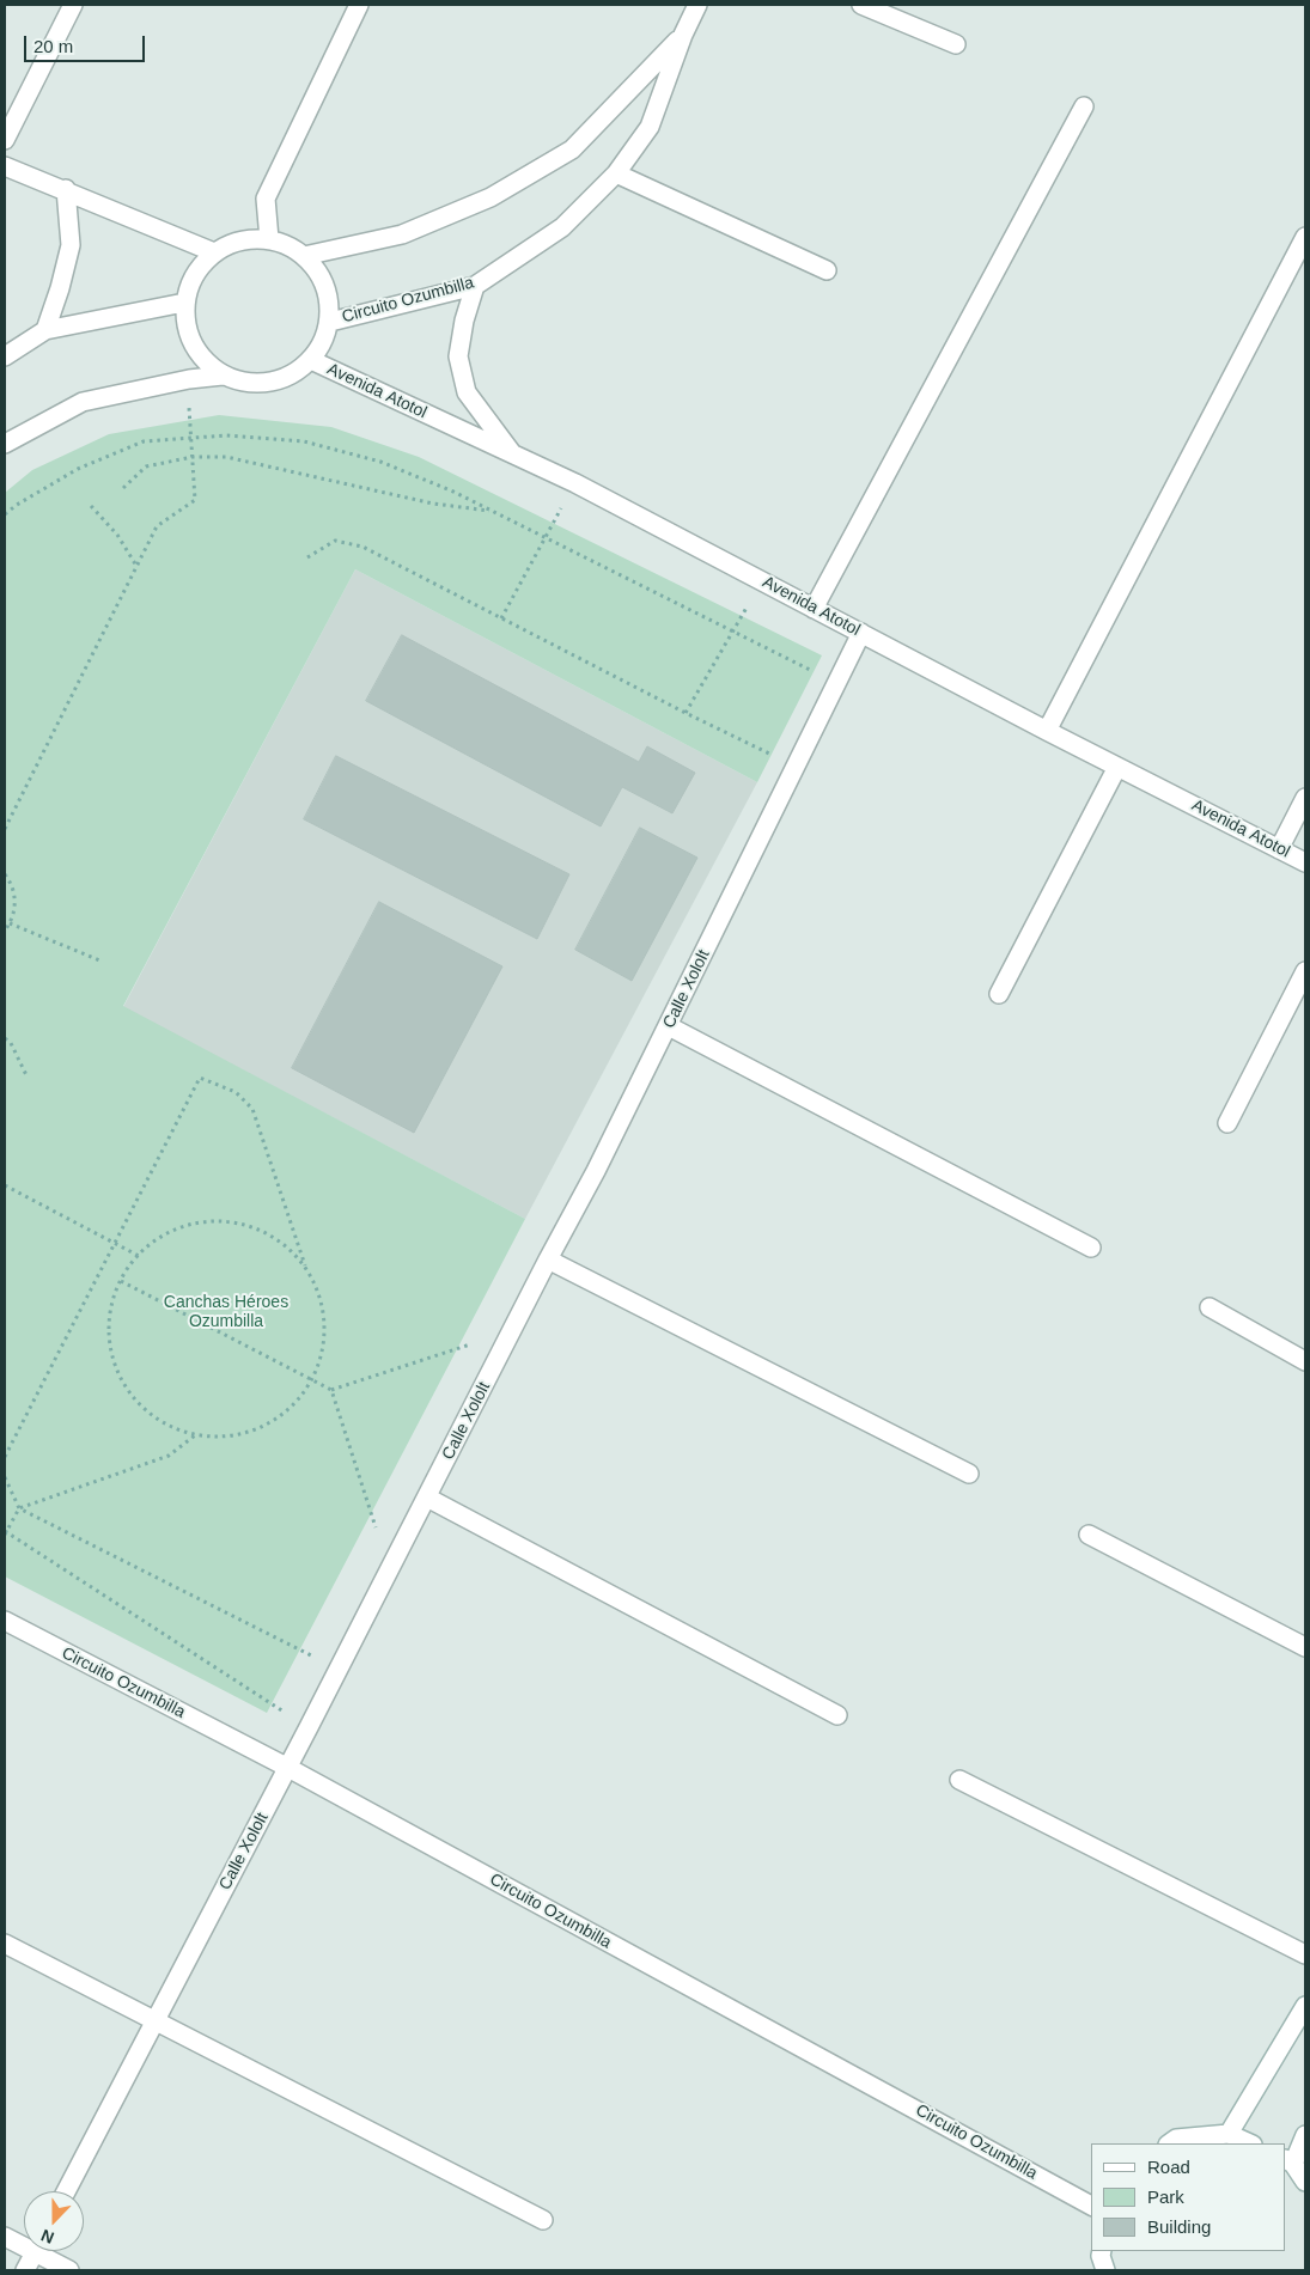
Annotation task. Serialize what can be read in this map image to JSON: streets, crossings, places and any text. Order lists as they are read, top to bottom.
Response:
{
  "streets": {
    "street": ["Circuito Ozumbilla", "Avenida Atotol", "Calle Xololt"]
  },
  "crossings": [
    ["Circuito Ozumbilla", "Avenida Atotol"],
    ["Circuito Ozumbilla", "Calle Xololt"],
    ["Avenida Atotol", "Calle Xololt"]
  ],
  "parks": ["Canchas Héroes Ozumbilla"],
  "legend": ["Road", "Park", "Building"],
  "scale_bar": "20 m",
  "north": "bottom"
}
